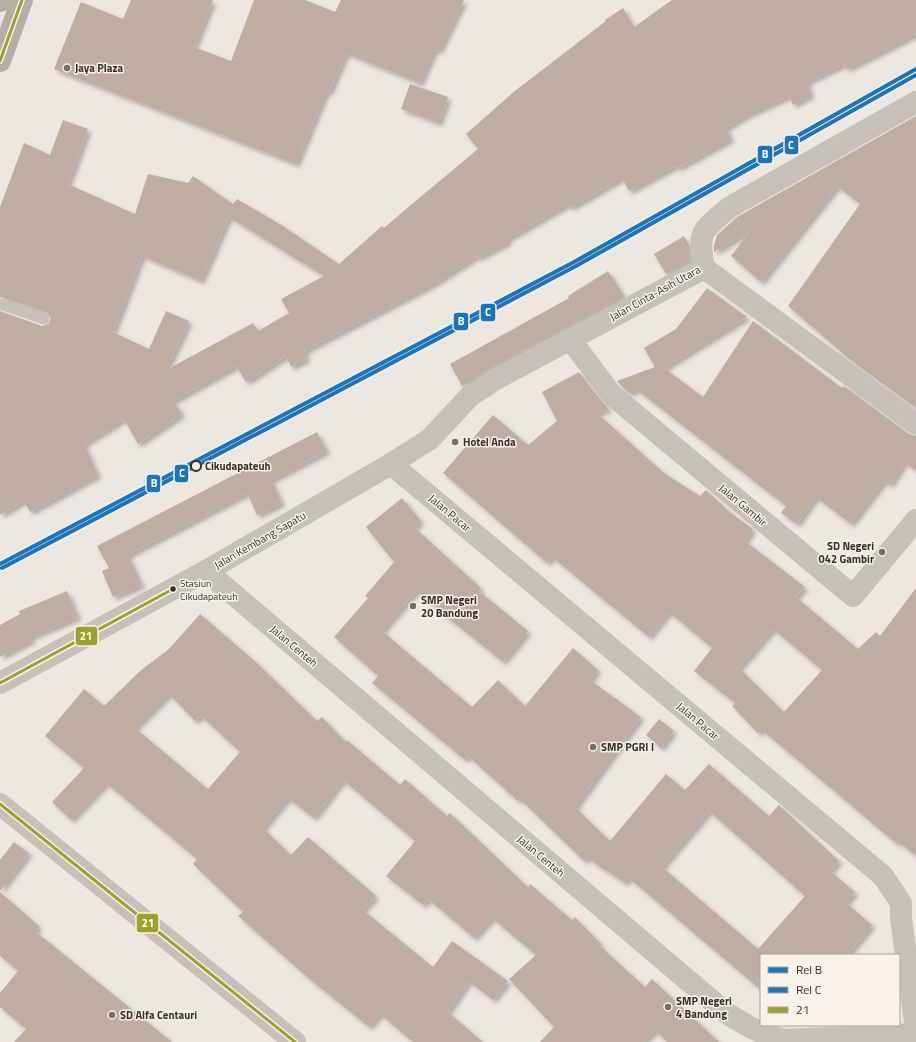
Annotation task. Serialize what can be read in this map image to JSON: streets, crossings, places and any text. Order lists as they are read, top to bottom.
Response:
{
  "streets": {
    "street": [
      "Jalan Cinta-Asih Utara",
      "Jalan Gambir",
      "Jalan Pacar",
      "Jalan Kembang Sapatu",
      "Jalan Centeh"
    ]
  },
  "crossings": [
    ["Jalan Cinta-Asih Utara", "Jalan Gambir"],
    ["Jalan Cinta-Asih Utara", "Jalan Pacar"],
    ["Jalan Cinta-Asih Utara", "Jalan Kembang Sapatu"],
    ["Jalan Pacar", "Jalan Kembang Sapatu"],
    ["Jalan Kembang Sapatu", "Jalan Centeh"]
  ],
  "places": [
    "Jaya Plaza",
    "Hotel Anda",
    "Cikudapateuh",
    "SD Negeri 042 Gambir",
    "Stasiun Cikudapateuh",
    "SMP Negeri 20 Bandung",
    "SMP PGRI I",
    "SMP Negeri 4 Bandung",
    "SD Alfa Centauri"
  ],
  "lines": ["transit line 21", "rail line B", "rail line C"],
  "legend": ["Rel B", "Rel C", "21"]
}
